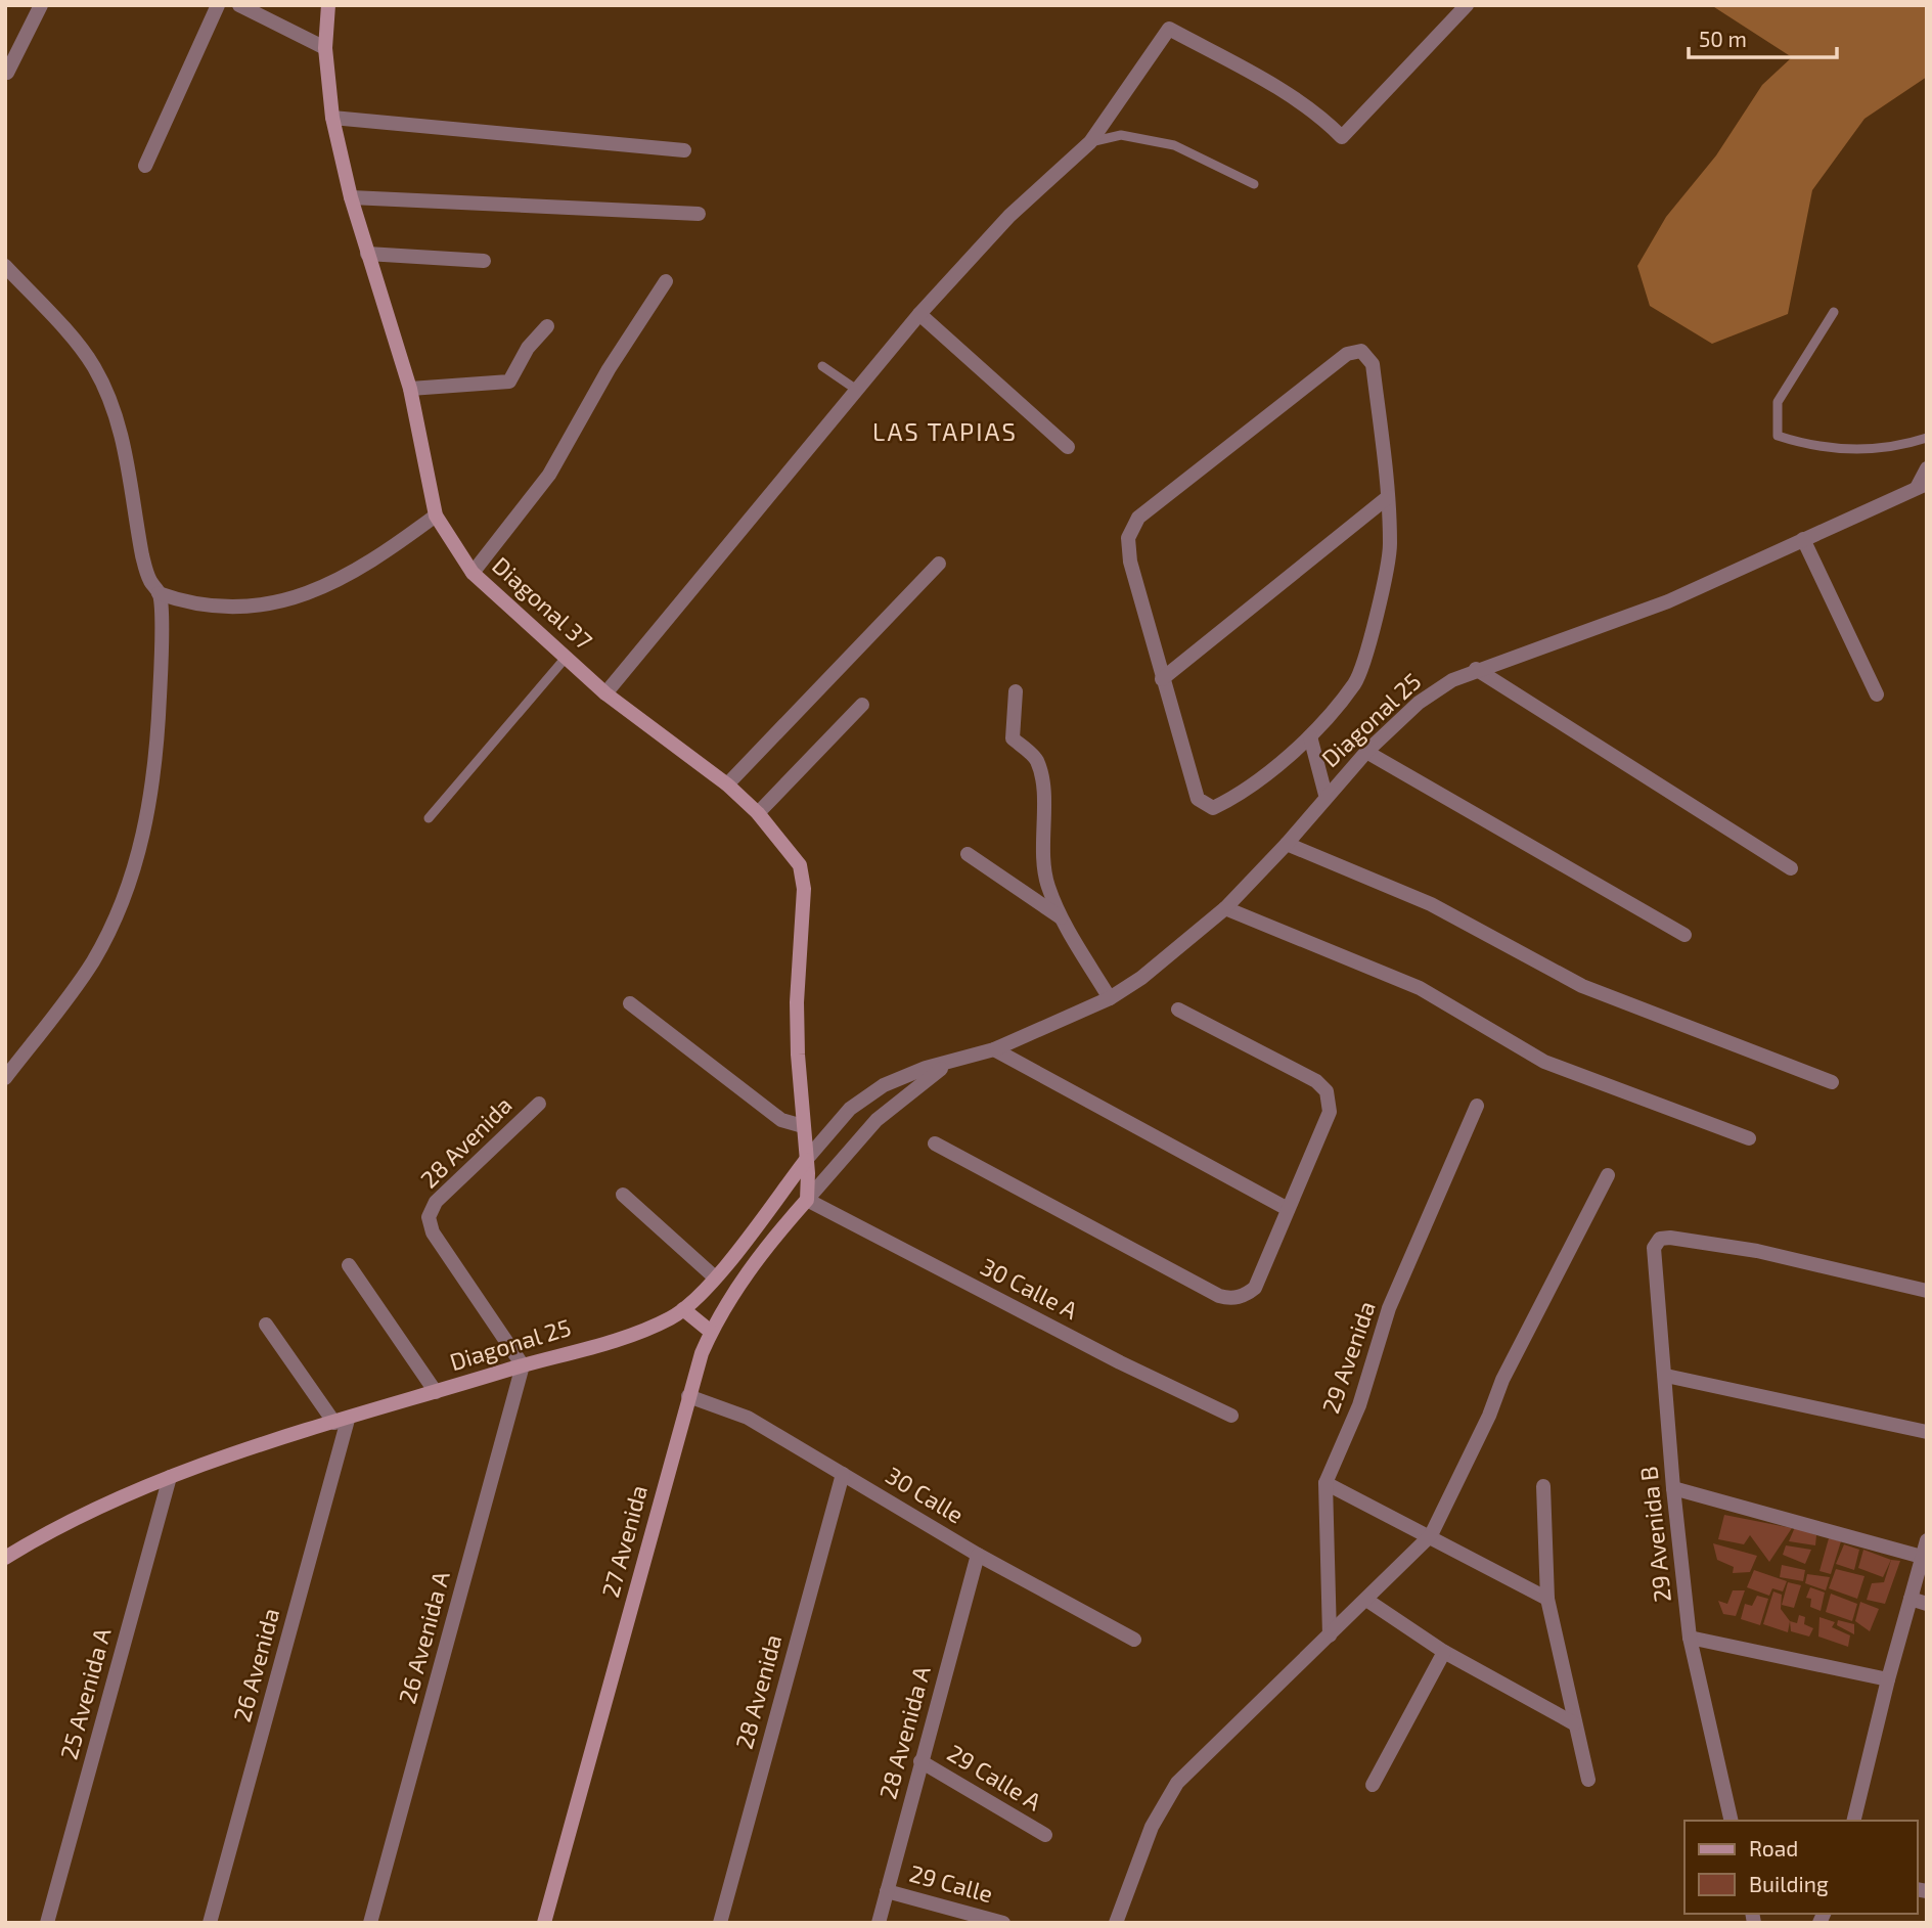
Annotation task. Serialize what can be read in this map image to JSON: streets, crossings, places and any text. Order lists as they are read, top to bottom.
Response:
{
  "streets": {
    "main road": ["Diagonal 37", "Diagonal 25", "27 Avenida"],
    "street": [
      "28 Avenida",
      "30 Calle A",
      "29 Avenida",
      "30 Calle",
      "29 Avenida B",
      "26 Avenida A",
      "26 Avenida",
      "25 Avenida A",
      "28 Avenida A",
      "29 Calle A",
      "29 Calle"
    ]
  },
  "crossings": [
    ["Diagonal 37", "Diagonal 25"],
    ["Diagonal 37", "30 Calle A"],
    ["Diagonal 37", "27 Avenida"],
    ["Diagonal 25", "28 Avenida"],
    ["Diagonal 25", "30 Calle A"],
    ["Diagonal 25", "27 Avenida"],
    ["Diagonal 25", "26 Avenida A"],
    ["Diagonal 25", "26 Avenida"],
    ["Diagonal 25", "25 Avenida A"],
    ["28 Avenida", "30 Calle"],
    ["28 Avenida", "26 Avenida A"],
    ["30 Calle A", "27 Avenida"],
    ["30 Calle", "27 Avenida"],
    ["30 Calle", "28 Avenida A"],
    ["28 Avenida A", "29 Calle A"],
    ["28 Avenida A", "29 Calle"]
  ],
  "districts": ["LAS TAPIAS"],
  "legend": ["Road", "Building"],
  "scale_bar": "50 m"
}
